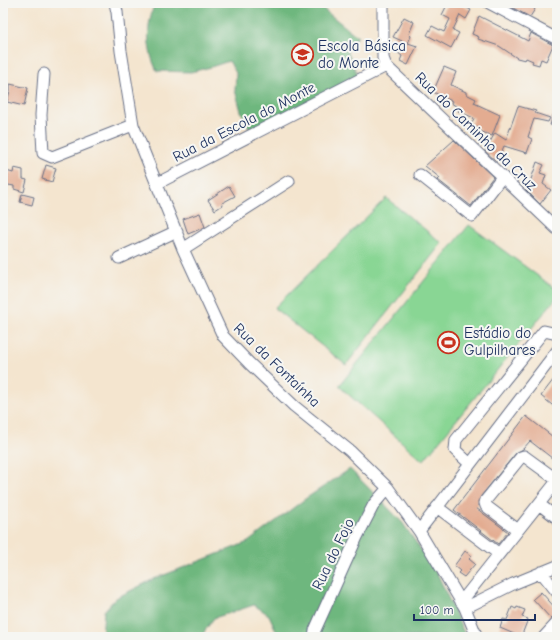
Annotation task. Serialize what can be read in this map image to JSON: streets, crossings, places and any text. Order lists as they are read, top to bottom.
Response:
{
  "streets": {
    "street": [
      "Rua da Escola do Monte",
      "Rua do Caminho da Cruz",
      "Rua da Fontaínha",
      "Rua do Fojo"
    ]
  },
  "crossings": [
    ["Rua da Escola do Monte", "Rua do Caminho da Cruz"],
    ["Rua da Escola do Monte", "Rua da Fontaínha"],
    ["Rua da Fontaínha", "Rua do Fojo"]
  ],
  "places": {
    "school or university": ["Escola Básica do Monte"],
    "sports": ["Estádio do Gulpilhares"]
  },
  "scale_bar": "100 m"
}
